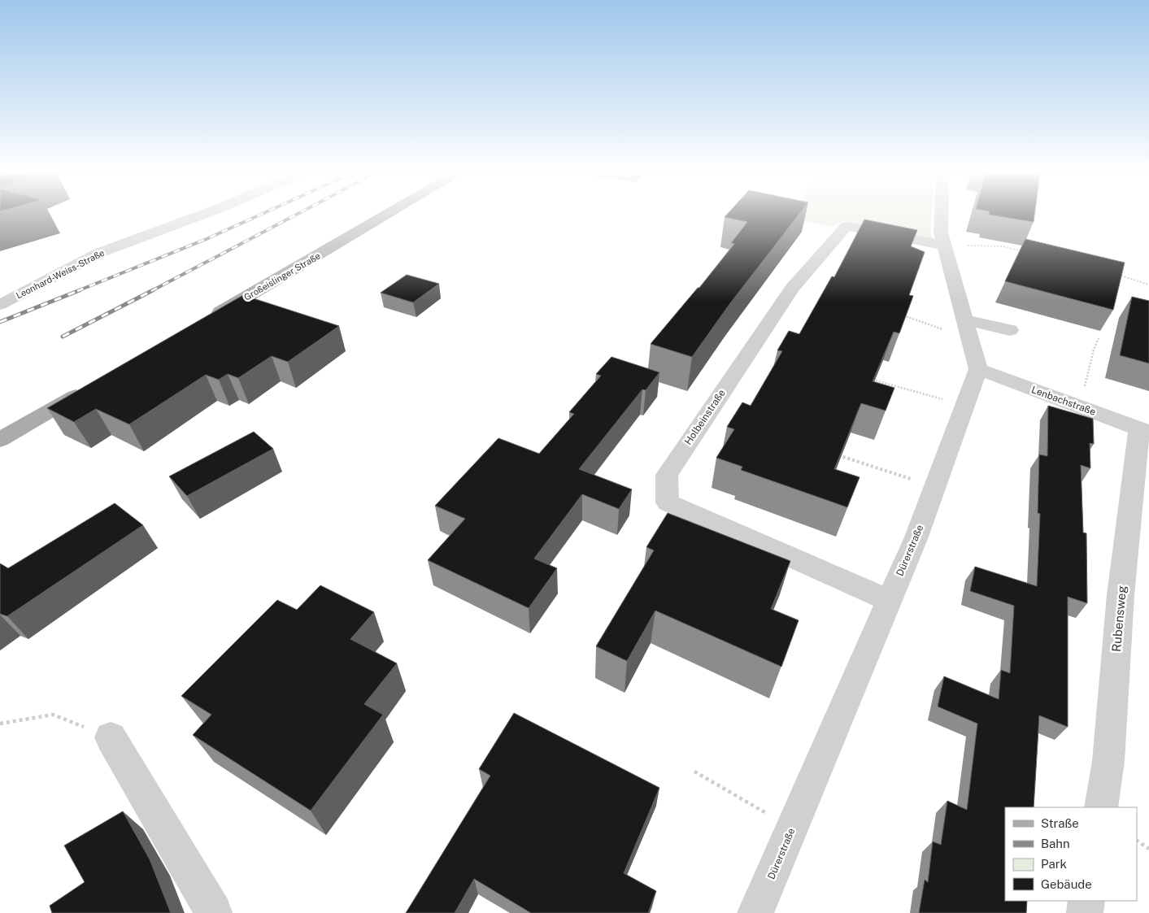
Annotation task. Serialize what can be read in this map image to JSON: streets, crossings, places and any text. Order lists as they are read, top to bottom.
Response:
{
  "streets": {
    "main road": ["Großeislinger Straße"],
    "street": [
      "Leonhard-Weiss-Straße",
      "Lenbachstraße",
      "Holbeinstraße",
      "Dürerstraße",
      "Rubensweg"
    ]
  },
  "crossings": [
    ["Lenbachstraße", "Dürerstraße"],
    ["Lenbachstraße", "Rubensweg"],
    ["Holbeinstraße", "Dürerstraße"]
  ],
  "legend": [
    "Straße",
    "Bahn",
    "Park",
    "Gebäude"
  ]
}
